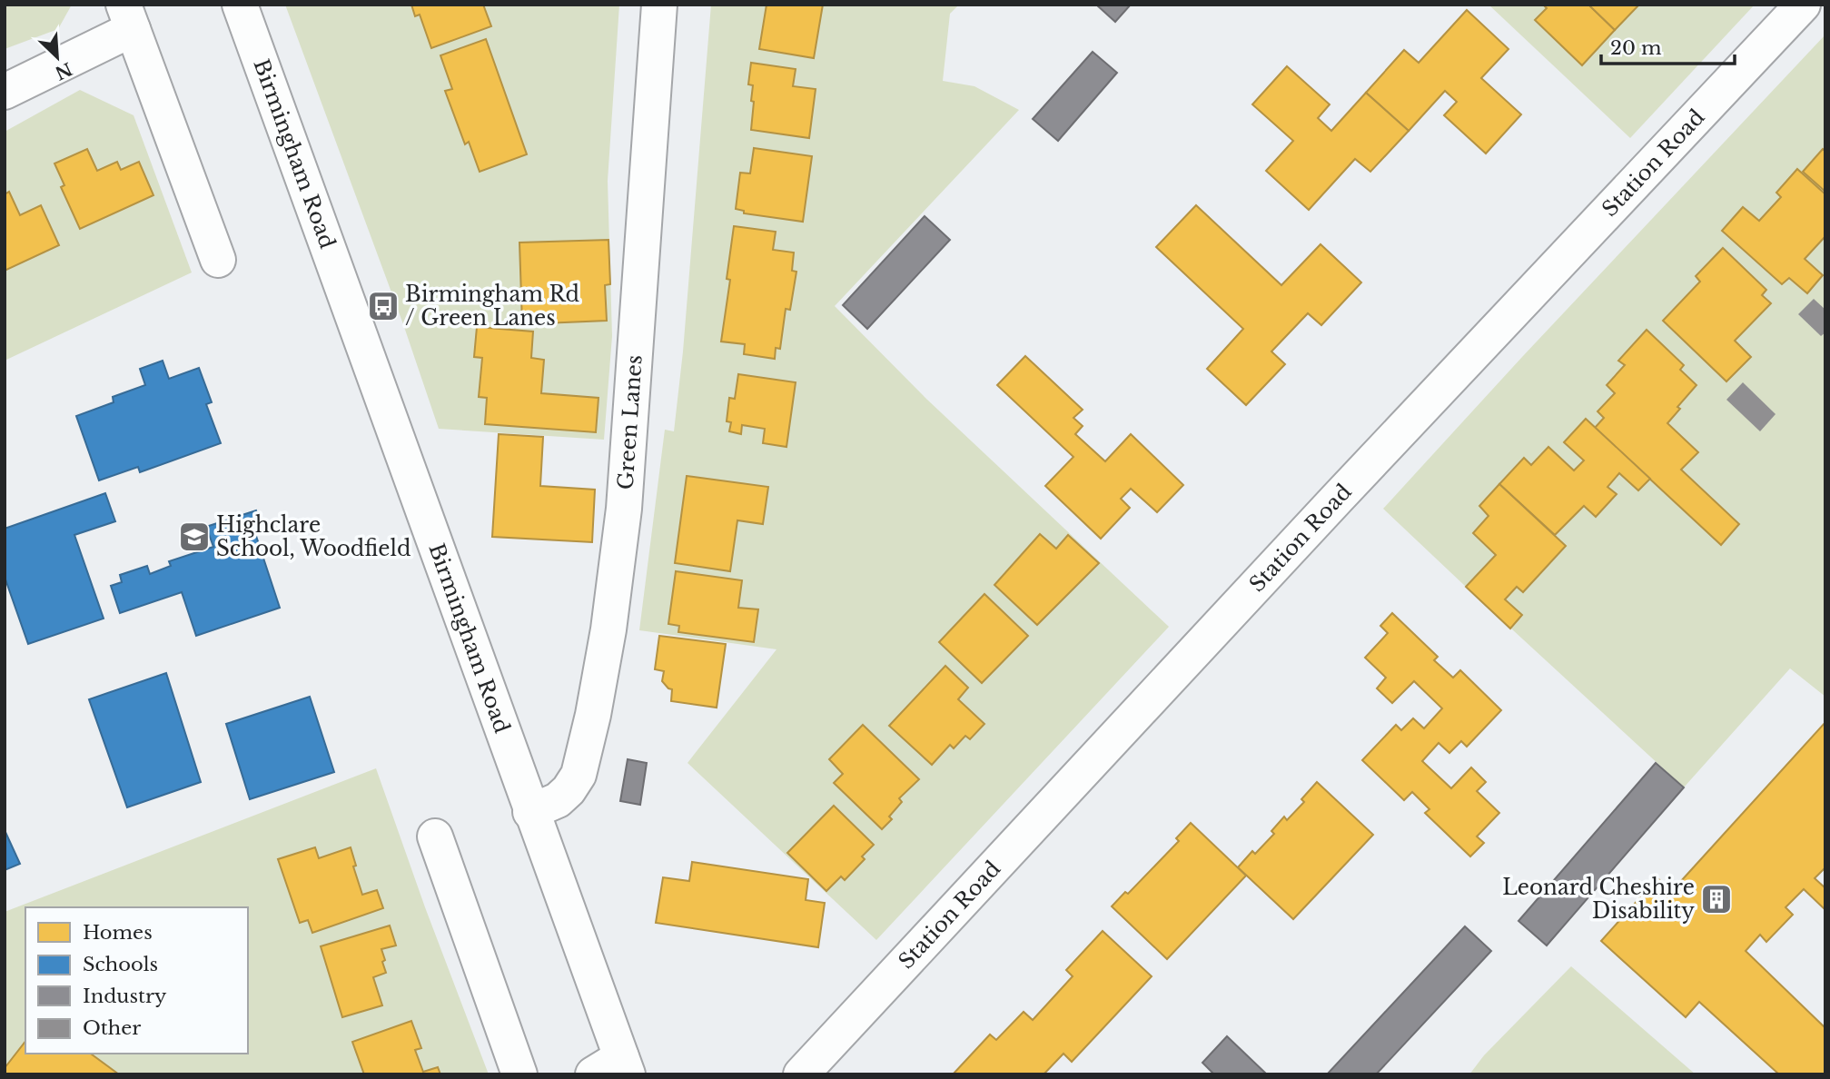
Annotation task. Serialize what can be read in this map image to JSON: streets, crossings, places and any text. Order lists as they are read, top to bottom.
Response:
{
  "streets": {
    "street": ["Birmingham Road", "Station Road", "Green Lanes"]
  },
  "crossings": [
    ["Birmingham Road", "Green Lanes"]
  ],
  "places": {
    "bus stop": ["Birmingham Rd / Green Lanes"],
    "school or university": ["Highclare School, Woodfield"],
    "building": ["Leonard Cheshire Disability"]
  },
  "legend": [
    "Homes",
    "Schools",
    "Industry",
    "Other"
  ],
  "scale_bar": "20 m",
  "north": "bottom right"
}
